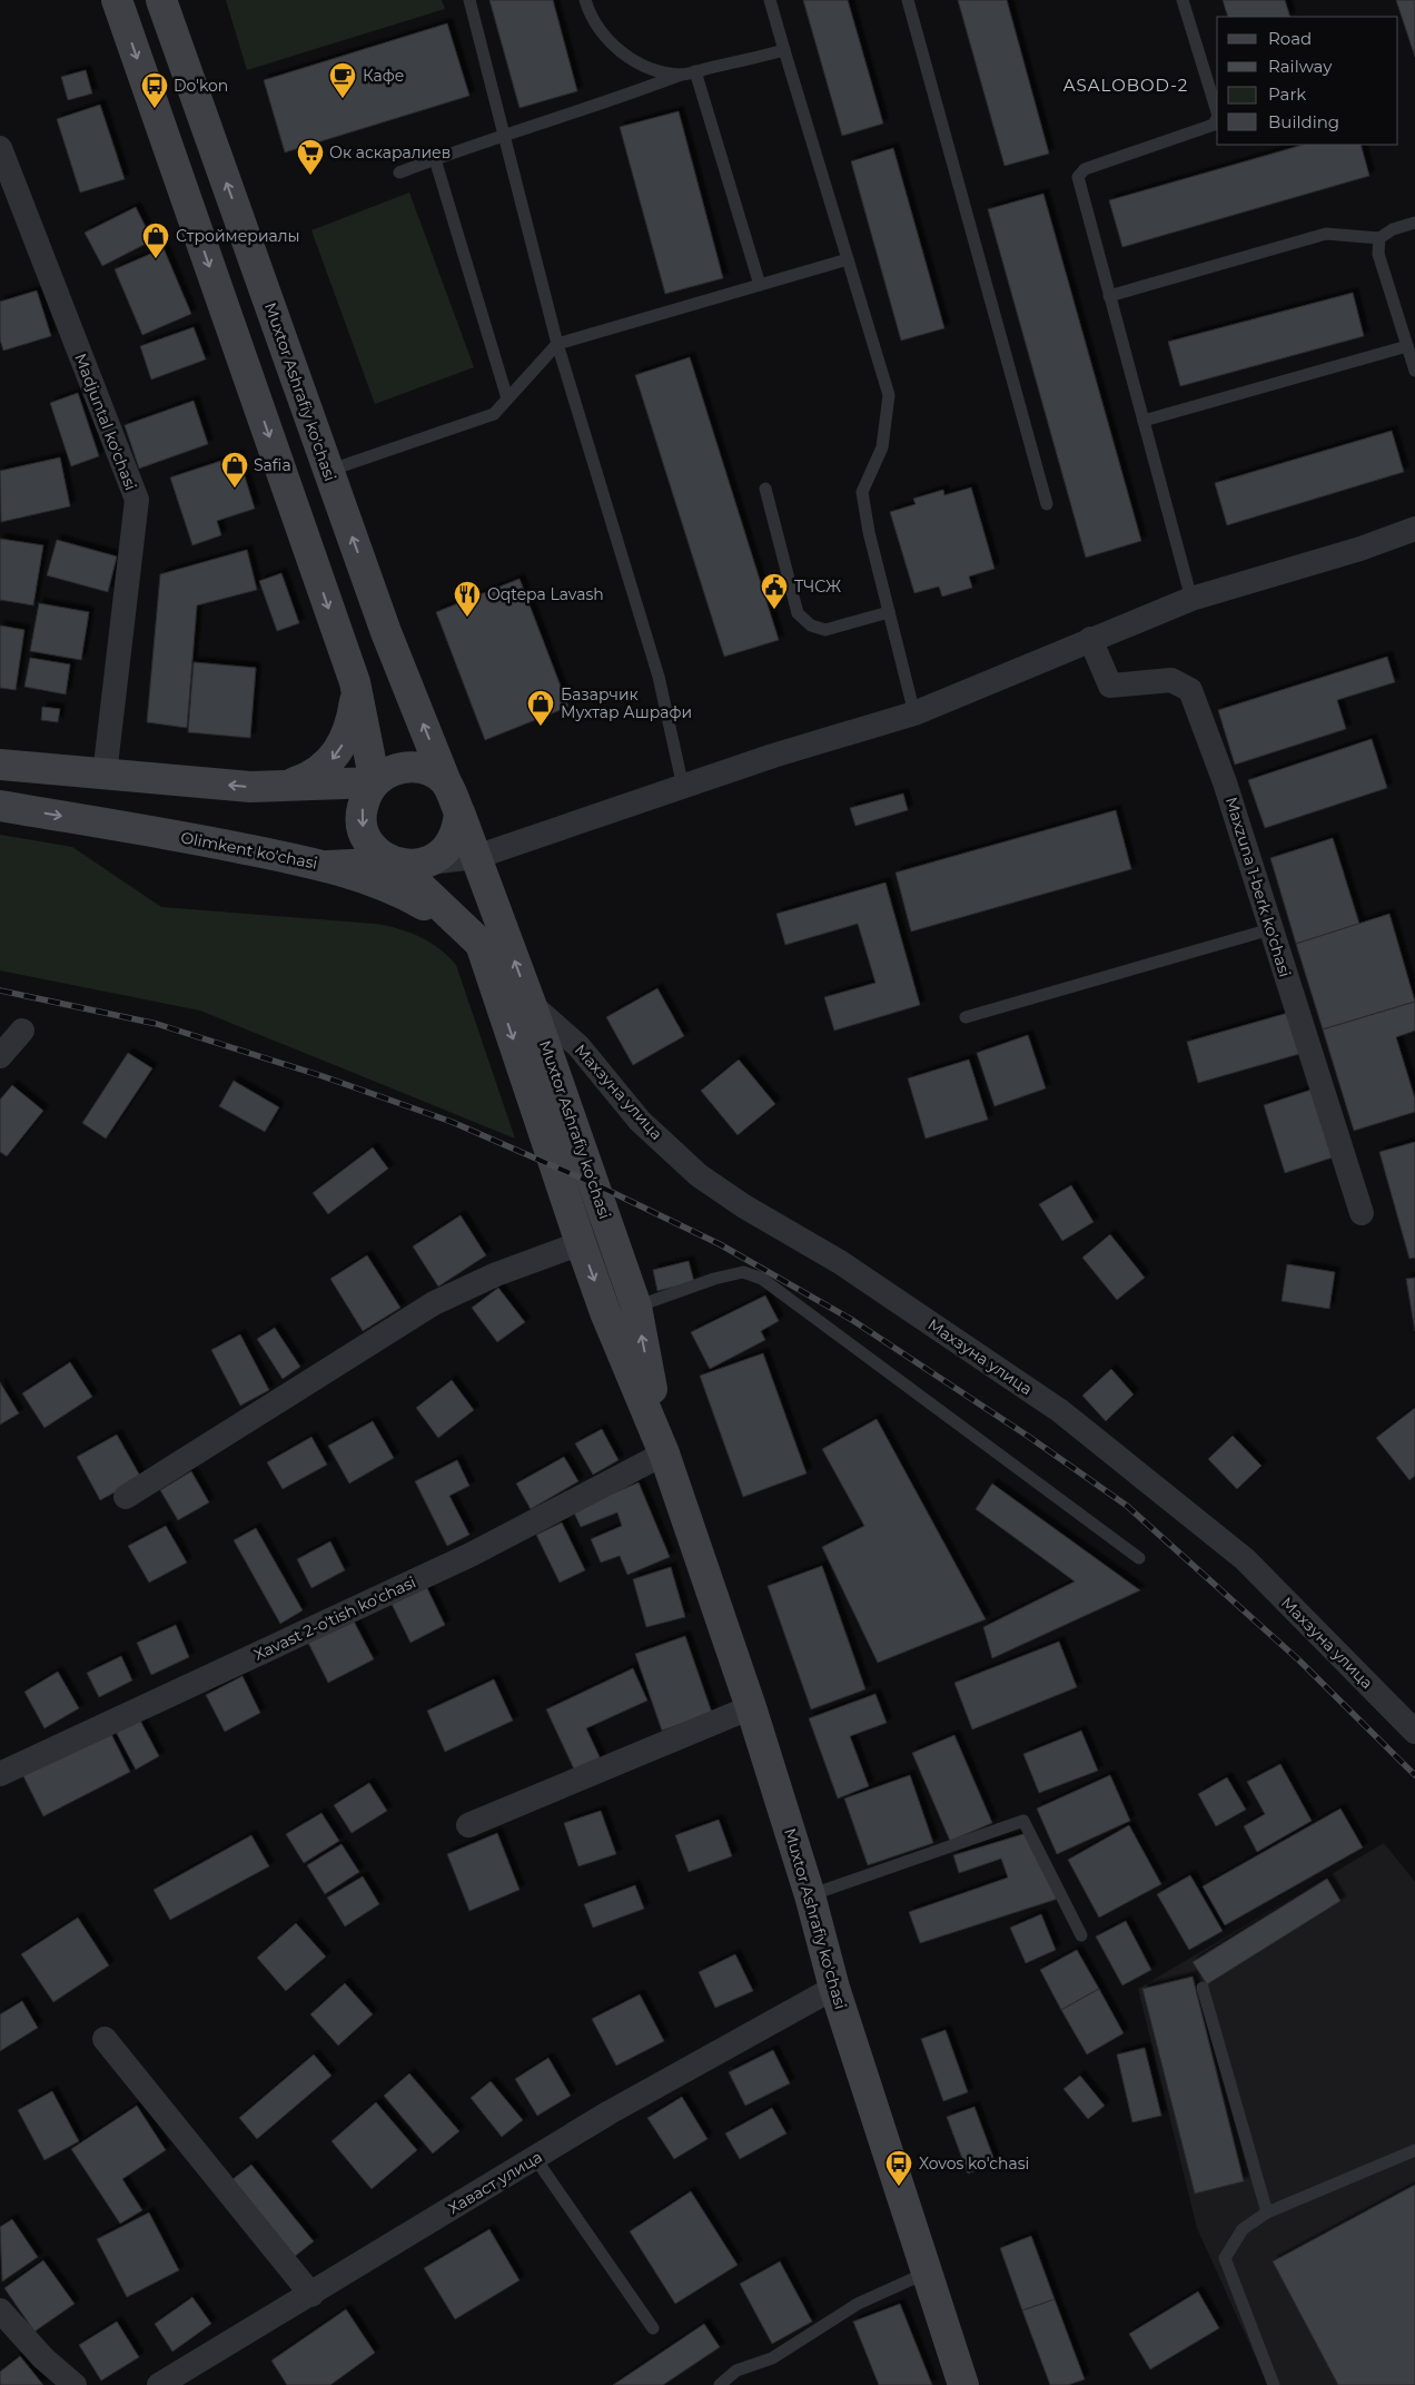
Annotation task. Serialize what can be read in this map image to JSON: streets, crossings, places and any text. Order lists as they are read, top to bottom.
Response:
{
  "streets": {
    "main road": ["Muxtor Ashrafiy ko'chasi", "Olimkent ko'chasi"],
    "street": [
      "Madjuntal ko'chasi",
      "Maxzuna 1-berk ko'chasi",
      "Махзуна улица",
      "Xavast 2-o'tish ko'chasi",
      "Хаваст улица"
    ]
  },
  "crossings": [
    ["Muxtor Ashrafiy ko'chasi", "Olimkent ko'chasi"],
    ["Muxtor Ashrafiy ko'chasi", "Махзуна улица"],
    ["Muxtor Ashrafiy ko'chasi", "Xavast 2-o'tish ko'chasi"],
    ["Muxtor Ashrafiy ko'chasi", "Хаваст улица"]
  ],
  "districts": ["ASALOBOD-2"],
  "places": {
    "cafe": ["Кафе"],
    "bus stop": ["Do'kon", "Xovos ko'chasi"],
    "supermarket": ["Ок аскаралиев"],
    "shop": ["Строймериалы", "Safia", "Базарчик Мухтар Ашрафи"],
    "public building": ["ТЧСЖ"],
    "restaurant": ["Oqtepa Lavash"]
  },
  "legend": [
    "Road",
    "Railway",
    "Park",
    "Building"
  ]
}
